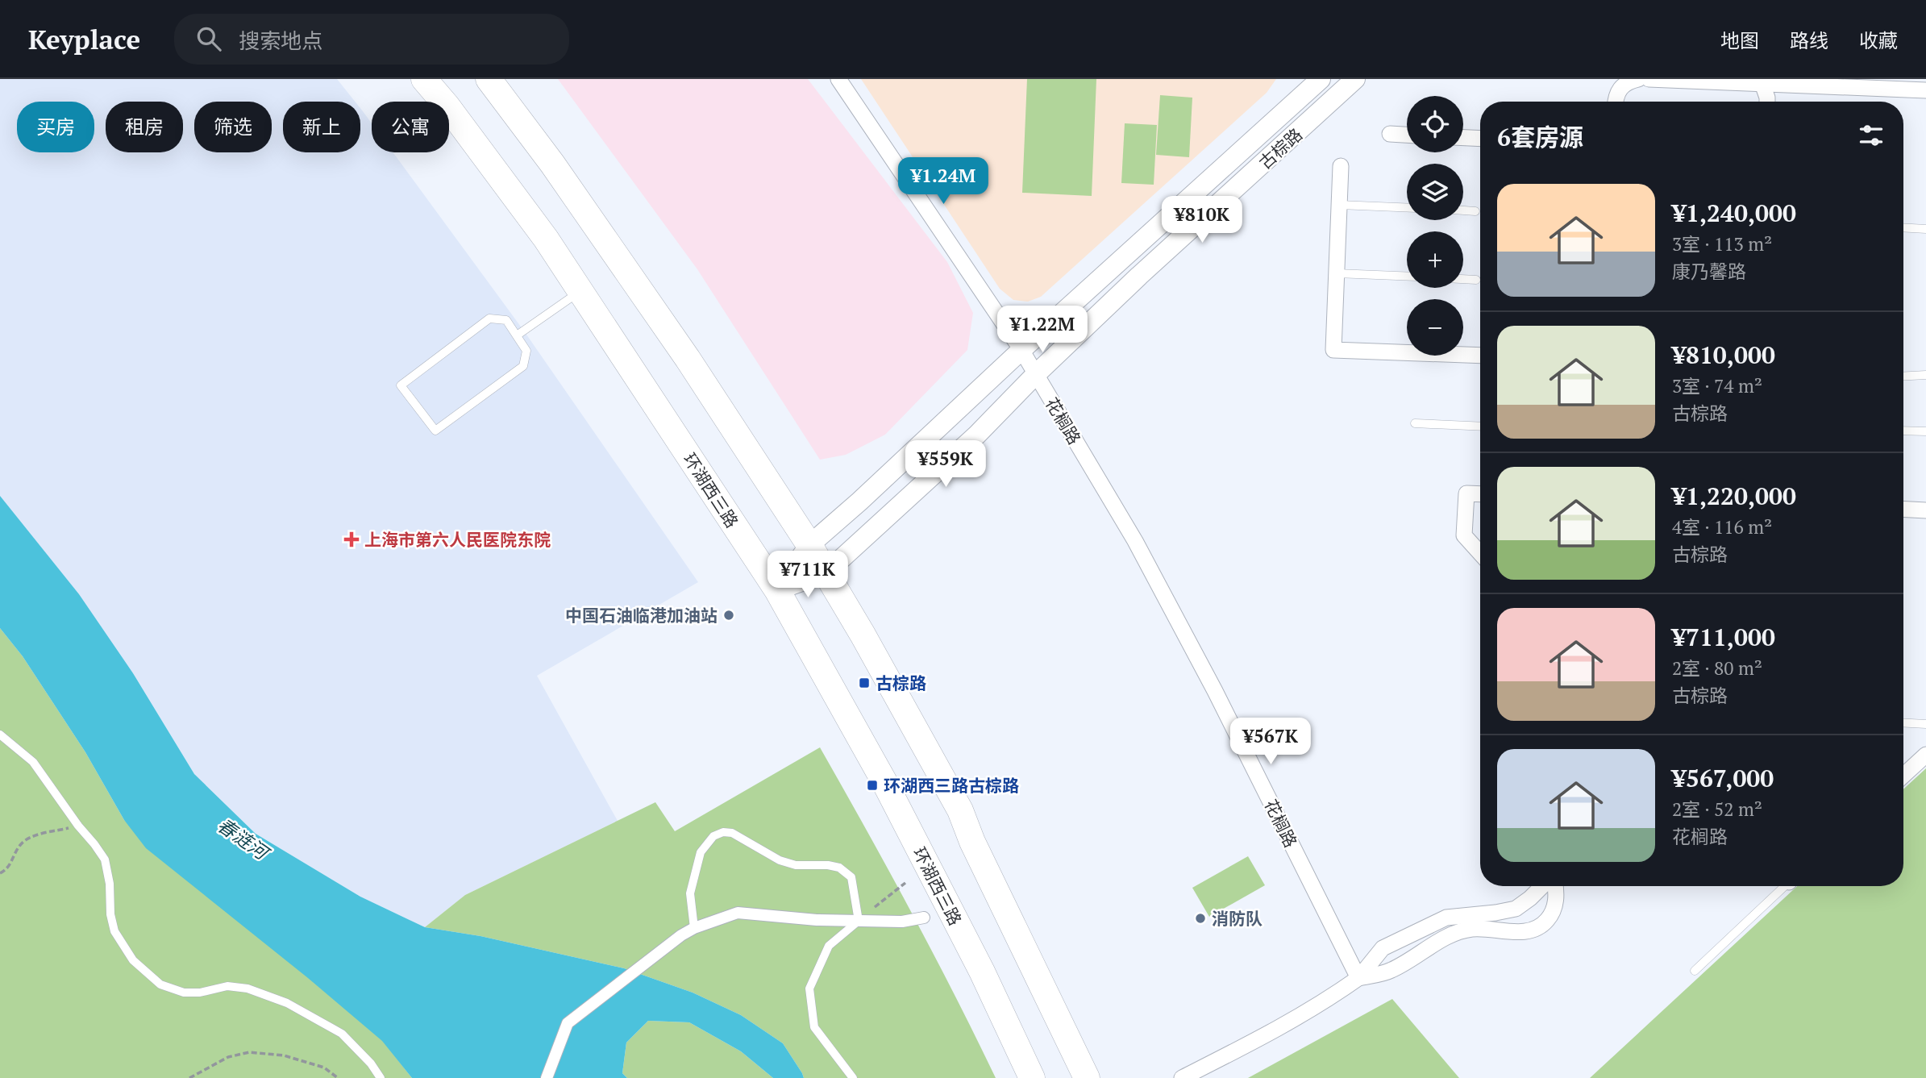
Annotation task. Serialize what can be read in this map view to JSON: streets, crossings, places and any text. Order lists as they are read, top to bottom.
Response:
{
  "streets": {
    "main road": ["环湖西三路"],
    "street": ["古棕路", "花榈路"]
  },
  "crossings": [
    ["古棕路", "花榈路"],
    ["古棕路", "环湖西三路"]
  ],
  "water": ["春涟河"],
  "places": {
    "health": ["上海市第六人民医院东院"],
    "other": ["中国石油临港加油站", "消防队"],
    "transit": ["古棕路", "环湖西三路古棕路"]
  },
  "page": {
    "header": "Keyplace",
    "search": "搜索地点",
    "nav": ["地图", "路线", "收藏"],
    "map_buttons": ["+", "−"],
    "chip": [
      "买房",
      "租房",
      "筛选",
      "新上",
      "公寓"
    ],
    "heading": "6套房源",
    "price": [
      "¥1.24M",
      "¥810K",
      "¥1.22M",
      "¥559K",
      "¥711K",
      "¥567K"
    ],
    "list": [
      {
        "name": "¥1,240,000",
        "note": "3室 · 113 m² · 康乃馨路"
      },
      {
        "name": "¥810,000",
        "note": "3室 · 74 m² · 古棕路"
      },
      {
        "name": "¥1,220,000",
        "note": "4室 · 116 m² · 古棕路"
      },
      {
        "name": "¥711,000",
        "note": "2室 · 80 m² · 古棕路"
      },
      {
        "name": "¥567,000",
        "note": "2室 · 52 m² · 花榈路"
      }
    ]
  }
}
